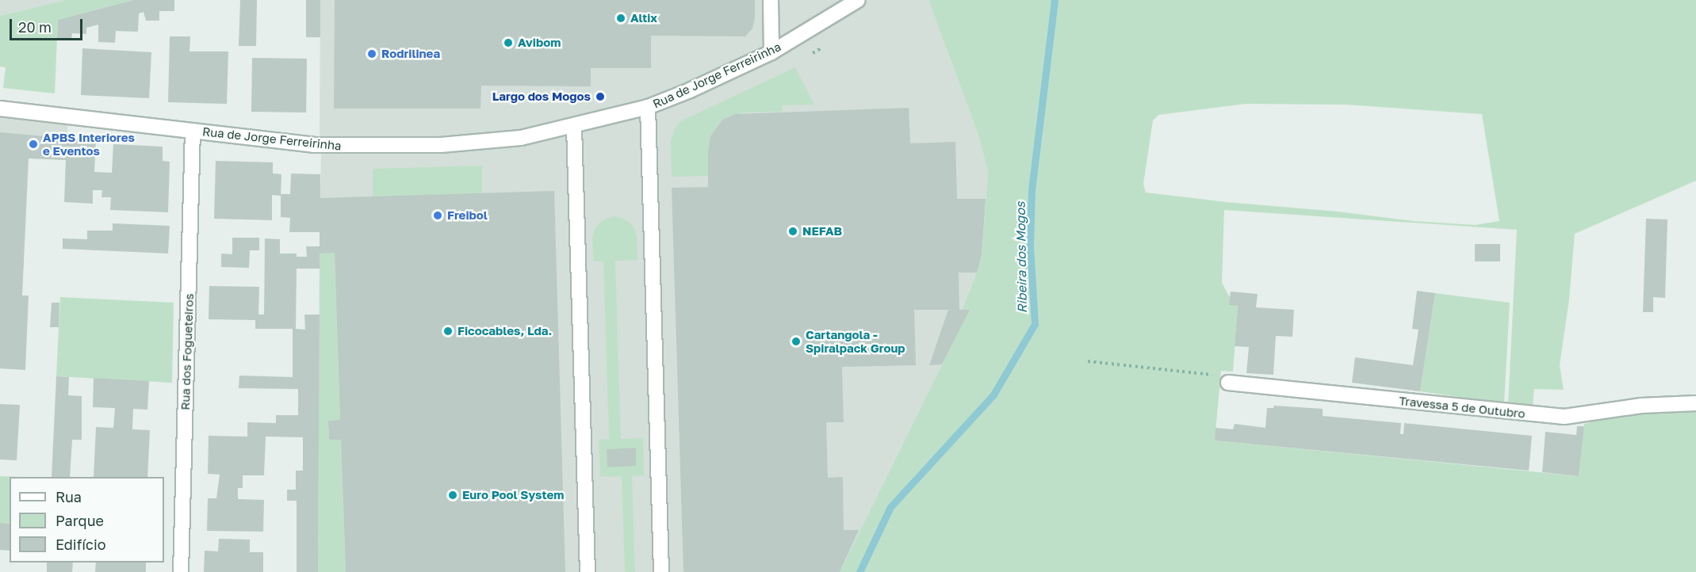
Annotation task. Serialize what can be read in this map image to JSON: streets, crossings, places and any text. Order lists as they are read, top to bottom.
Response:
{
  "streets": {
    "street": ["Rua de Jorge Ferreirinha", "Rua dos Fogueteiros", "Travessa 5 de Outubro"]
  },
  "crossings": [
    ["Rua de Jorge Ferreirinha", "Rua dos Fogueteiros"]
  ],
  "water": ["Ribeira dos Mogos"],
  "places": [
    "Altix",
    "Avibom",
    "Rodrilinea",
    "Largo dos Mogos",
    "APBS Interiores e Eventos",
    "Freibol",
    "NEFAB",
    "Ficocables, Lda.",
    "Cartangola - Spiralpack Group",
    "Euro Pool System"
  ],
  "legend": ["Rua", "Parque", "Edifício"],
  "scale_bar": "20 m"
}
